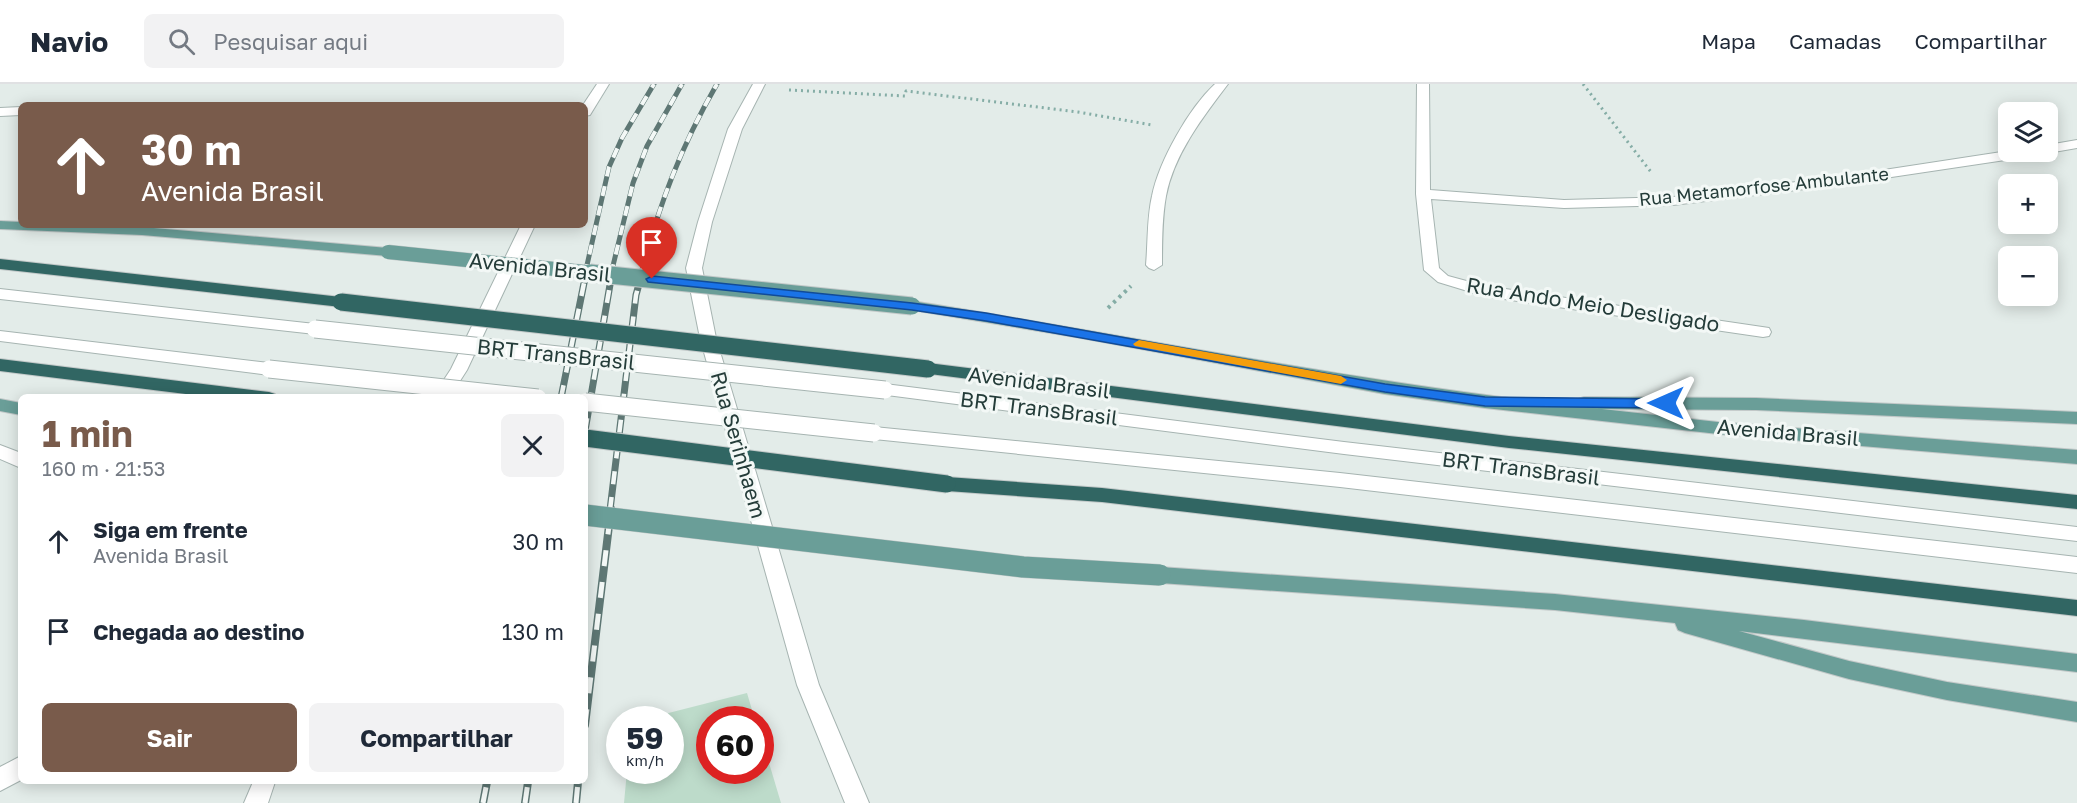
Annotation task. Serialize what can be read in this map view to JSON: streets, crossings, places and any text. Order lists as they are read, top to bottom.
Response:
{
  "streets": {
    "highway": ["Avenida Brasil"],
    "street": [
      "Rua Metamorfose Ambulante",
      "Rua Ando Meio Desligado",
      "BRT TransBrasil",
      "Rua Serinhaem"
    ]
  },
  "crossings": [
    ["Rua Metamorfose Ambulante", "Rua Ando Meio Desligado"]
  ],
  "page": {
    "header": "Navio",
    "search": "Pesquisar aqui",
    "nav": ["Mapa", "Camadas", "Compartilhar"],
    "map_buttons": ["+", "−"],
    "turn": ["30 m", "Avenida Brasil"],
    "heading": ["1 min", "160 m · 21:53"],
    "list": [
      {
        "name": "Siga em frente",
        "note": "Avenida Brasil",
        "value": "30 m"
      },
      {
        "name": "Chegada ao destino",
        "value": "130 m"
      }
    ],
    "buttons": ["Sair", "Compartilhar"],
    "speed": "59 km/h",
    "limit": "60"
  }
}
